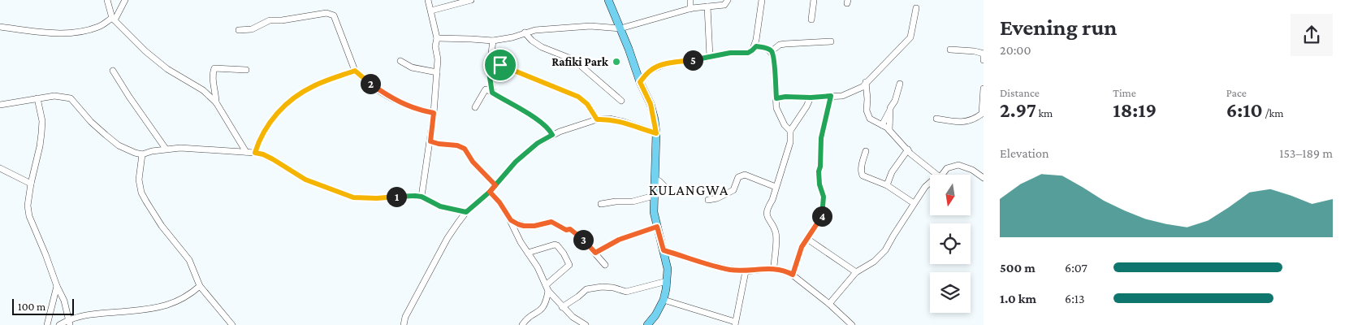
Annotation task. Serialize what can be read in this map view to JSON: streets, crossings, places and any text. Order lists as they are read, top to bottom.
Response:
{
  "districts": ["KULANGWA"],
  "places": ["Rafiki Park"],
  "scale_bar": "100 m",
  "north": "bottom",
  "page": {
    "heading": ["Evening run", "20:00"],
    "pins": [
      "5",
      "2",
      "1",
      "4",
      "3"
    ],
    "stats": [
      ["Distance", "2.97 km"],
      ["Time", "18:19"],
      ["Pace", "6:10 /km"]
    ],
    "chart": ["Elevation", "153–189 m"],
    "list": [
      {
        "name": "500 m",
        "note": "6:07"
      },
      {
        "name": "1.0 km",
        "note": "6:13"
      }
    ],
    "scale": "100 m"
  }
}
